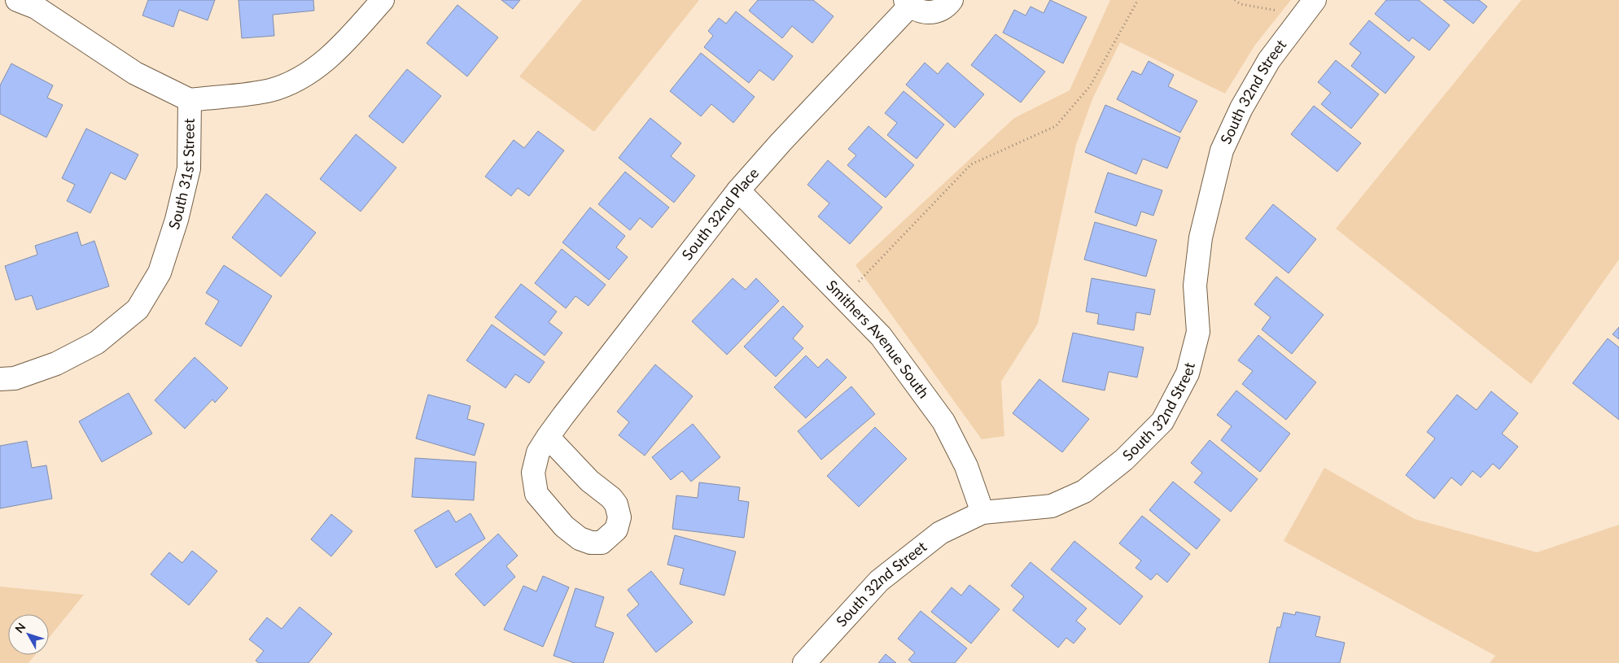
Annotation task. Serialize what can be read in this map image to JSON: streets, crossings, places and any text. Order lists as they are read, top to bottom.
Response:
{
  "streets": {
    "street": [
      "South 32nd Street",
      "South 31st Street",
      "South 32nd Place",
      "Smithers Avenue South"
    ]
  },
  "crossings": [
    ["South 32nd Street", "Smithers Avenue South"],
    ["South 32nd Place", "Smithers Avenue South"]
  ],
  "north": "top left"
}
